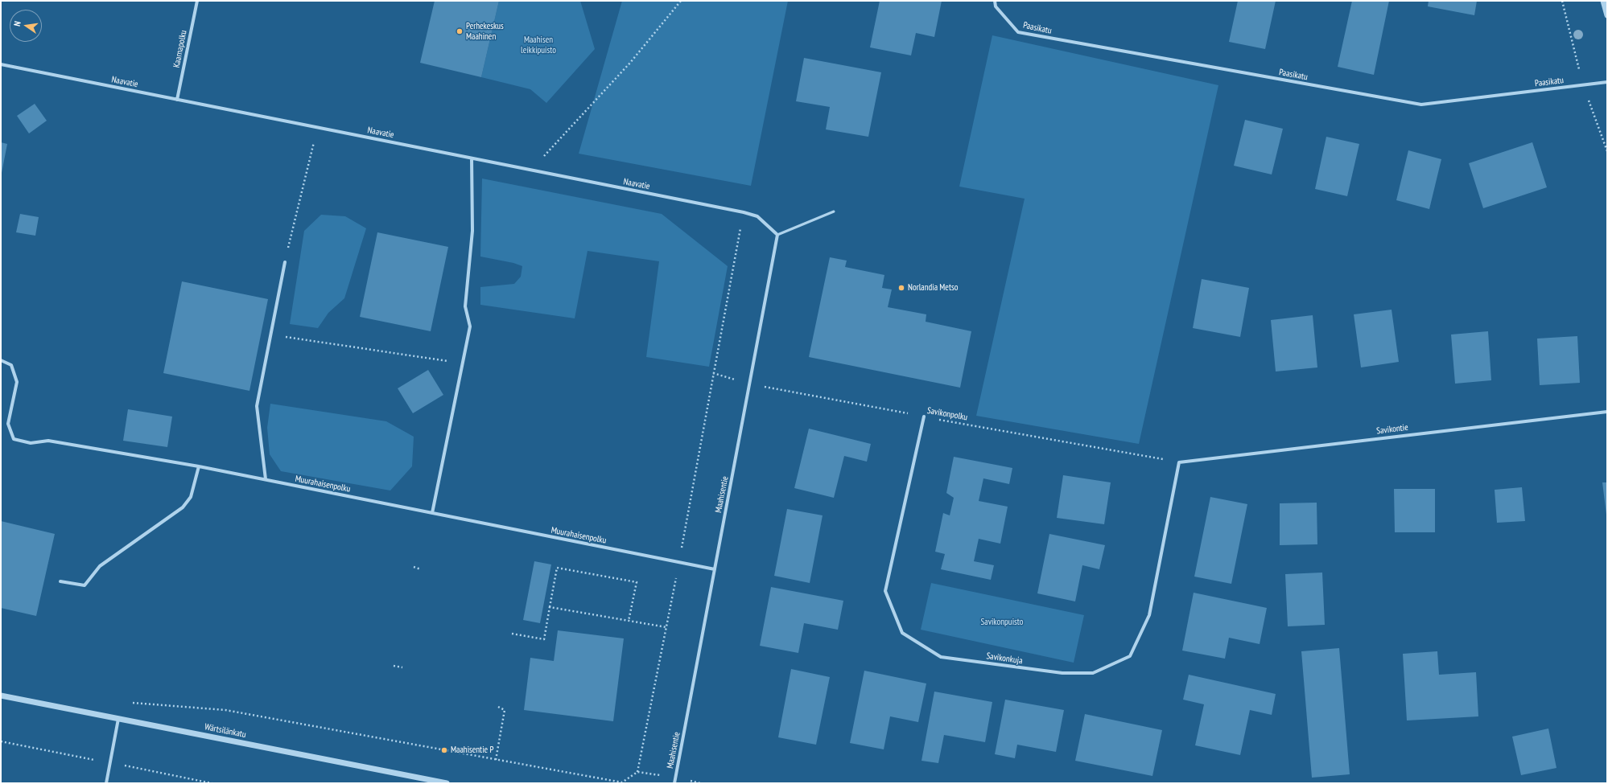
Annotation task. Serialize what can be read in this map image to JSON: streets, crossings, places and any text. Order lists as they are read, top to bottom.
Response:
{
  "streets": {
    "street": [
      "Paasikatu",
      "Kaarnapolku",
      "Naavatie",
      "Savikontie",
      "Muurahaisenpolku",
      "Maahisentie",
      "Savikonkuja",
      "Wärtsilänkatu"
    ],
    "path": ["Savikonpolku"]
  },
  "crossings": [
    ["Kaarnapolku", "Naavatie"],
    ["Naavatie", "Savikonpolku"],
    ["Naavatie", "Maahisentie"],
    ["Savikonpolku", "Savikontie"],
    ["Savikonpolku", "Maahisentie"],
    ["Savikonpolku", "Savikonkuja"],
    ["Savikontie", "Savikonkuja"],
    ["Muurahaisenpolku", "Maahisentie"]
  ],
  "parks": ["Maahisen leikkipuisto", "Savikonpuisto"],
  "places": ["Perhekeskus Maahinen", "Norlandia Metso", "Maahisentie P"],
  "north": "left"
}
